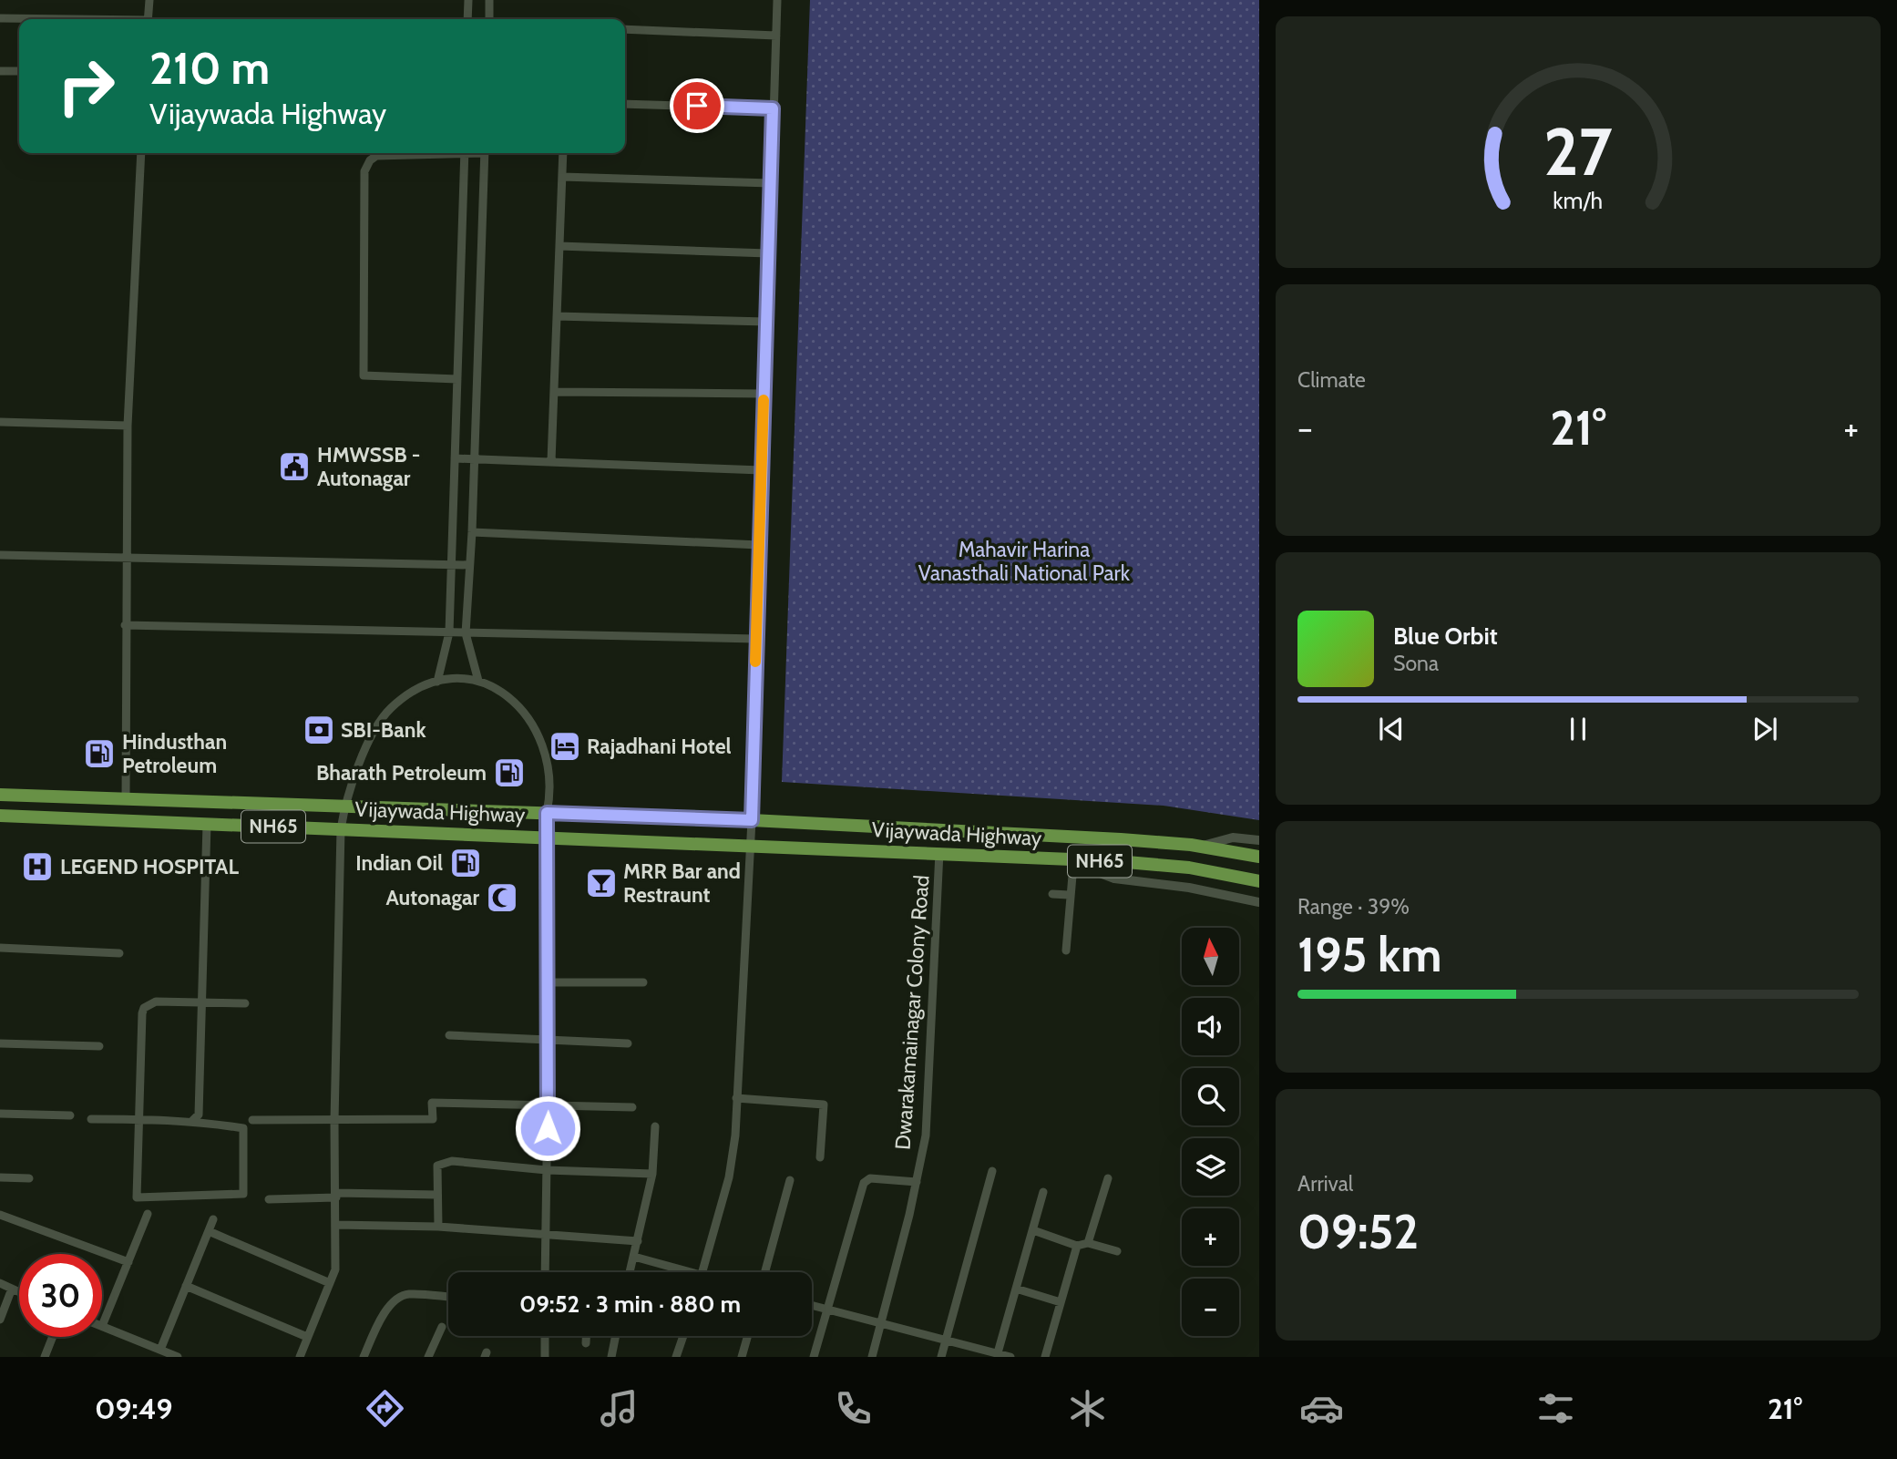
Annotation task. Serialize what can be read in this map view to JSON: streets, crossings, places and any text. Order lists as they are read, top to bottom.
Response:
{
  "streets": {
    "highway": ["Vijaywada Highway", "NH65"],
    "street": ["Dwarakamainagar Colony Road"]
  },
  "crossings": [
    ["Vijaywada Highway", "Dwarakamainagar Colony Road"]
  ],
  "parks": ["Mahavir Harina Vanasthali National Park"],
  "places": {
    "public building": ["HMWSSB - Autonagar"],
    "bank": ["SBI-Bank"],
    "hotel": ["Rajadhani Hotel"],
    "fuel station": ["Hindusthan Petroleum", "Bharath Petroleum", "Indian Oil"],
    "hospital": ["LEGEND HOSPITAL"],
    "bar": ["MRR Bar and Restraunt"],
    "mosque": ["Autonagar"]
  },
  "north": "top",
  "page": {
    "turn": ["210 m", "Vijaywada Highway"],
    "tile": [
      "Climate",
      ["Range · 39%", "195 km"],
      ["Arrival", "09:52"]
    ],
    "heat": ["−", "21°", "+"],
    "song": ["Blue Orbit", "Sona"],
    "map_buttons": ["+", "−"],
    "limit": "30",
    "trip": "09:52 · 3 min · 880 m",
    "tabs": ["09:49", "21°"],
    "gauge": ["27", "km/h"]
  }
}
